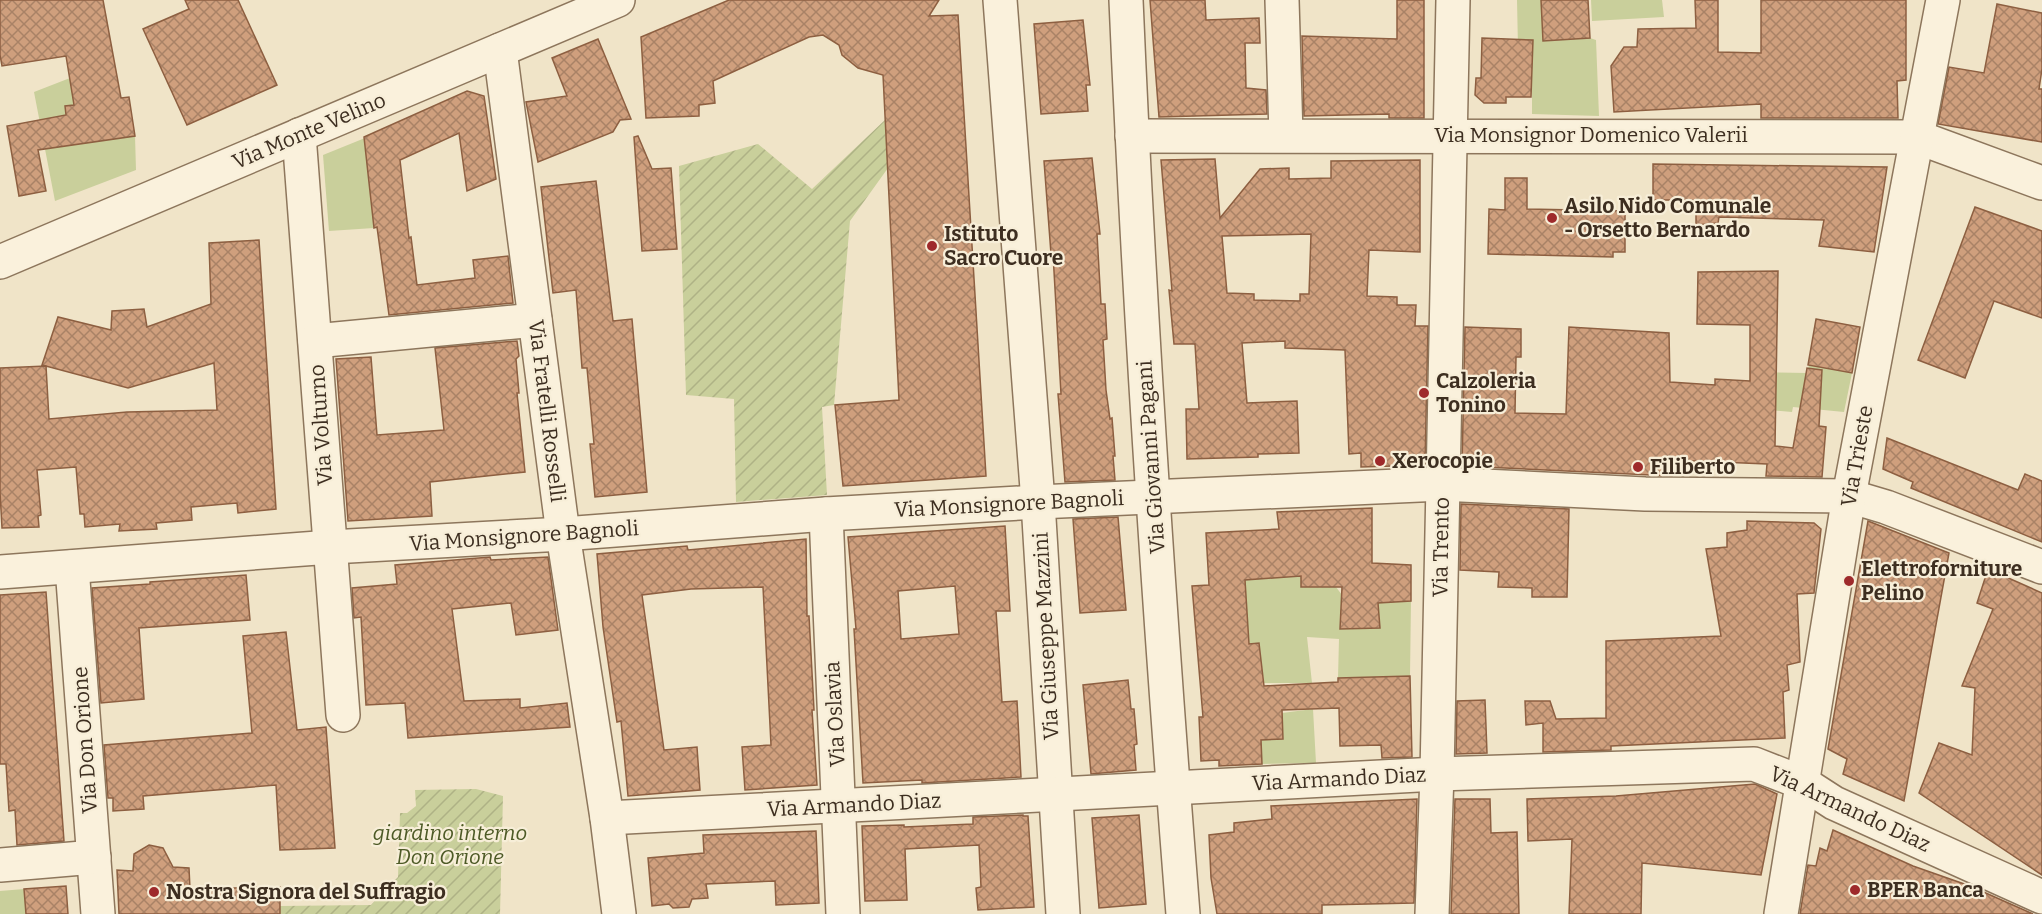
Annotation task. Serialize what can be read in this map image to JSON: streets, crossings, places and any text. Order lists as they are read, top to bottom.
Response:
{
  "streets": {
    "street": [
      "Via Monte Velino",
      "Via Monsignor Domenico Valerii",
      "Via Fratelli Rosselli",
      "Via Volturno",
      "Via Trieste",
      "Via Giovanni Pagani",
      "Via Monsignore Bagnoli",
      "Via Trento",
      "Via Giuseppe Mazzini",
      "Via Oslavia",
      "Via Don Orione",
      "Via Armando Diaz"
    ]
  },
  "crossings": [
    ["Via Monte Velino", "Via Fratelli Rosselli"],
    ["Via Monte Velino", "Via Volturno"],
    ["Via Monsignor Domenico Valerii", "Via Trieste"],
    ["Via Monsignor Domenico Valerii", "Via Giovanni Pagani"],
    ["Via Monsignor Domenico Valerii", "Via Trento"],
    ["Via Fratelli Rosselli", "Via Monsignore Bagnoli"],
    ["Via Fratelli Rosselli", "Via Armando Diaz"],
    ["Via Volturno", "Via Monsignore Bagnoli"],
    ["Via Trieste", "Via Monsignore Bagnoli"],
    ["Via Trieste", "Via Armando Diaz"],
    ["Via Giovanni Pagani", "Via Monsignore Bagnoli"],
    ["Via Giovanni Pagani", "Via Armando Diaz"],
    ["Via Monsignore Bagnoli", "Via Trento"],
    ["Via Monsignore Bagnoli", "Via Giuseppe Mazzini"],
    ["Via Monsignore Bagnoli", "Via Oslavia"],
    ["Via Monsignore Bagnoli", "Via Don Orione"],
    ["Via Trento", "Via Armando Diaz"],
    ["Via Giuseppe Mazzini", "Via Armando Diaz"],
    ["Via Oslavia", "Via Armando Diaz"]
  ],
  "parks": ["giardino interno Don Orione"],
  "places": [
    "Asilo Nido Comunale - Orsetto Bernardo",
    "Istituto Sacro Cuore",
    "Calzoleria Tonino",
    "Xerocopie",
    "Filiberto",
    "Elettroforniture Pelino",
    "BPER Banca",
    "Nostra Signora del Suffragio"
  ]
}
